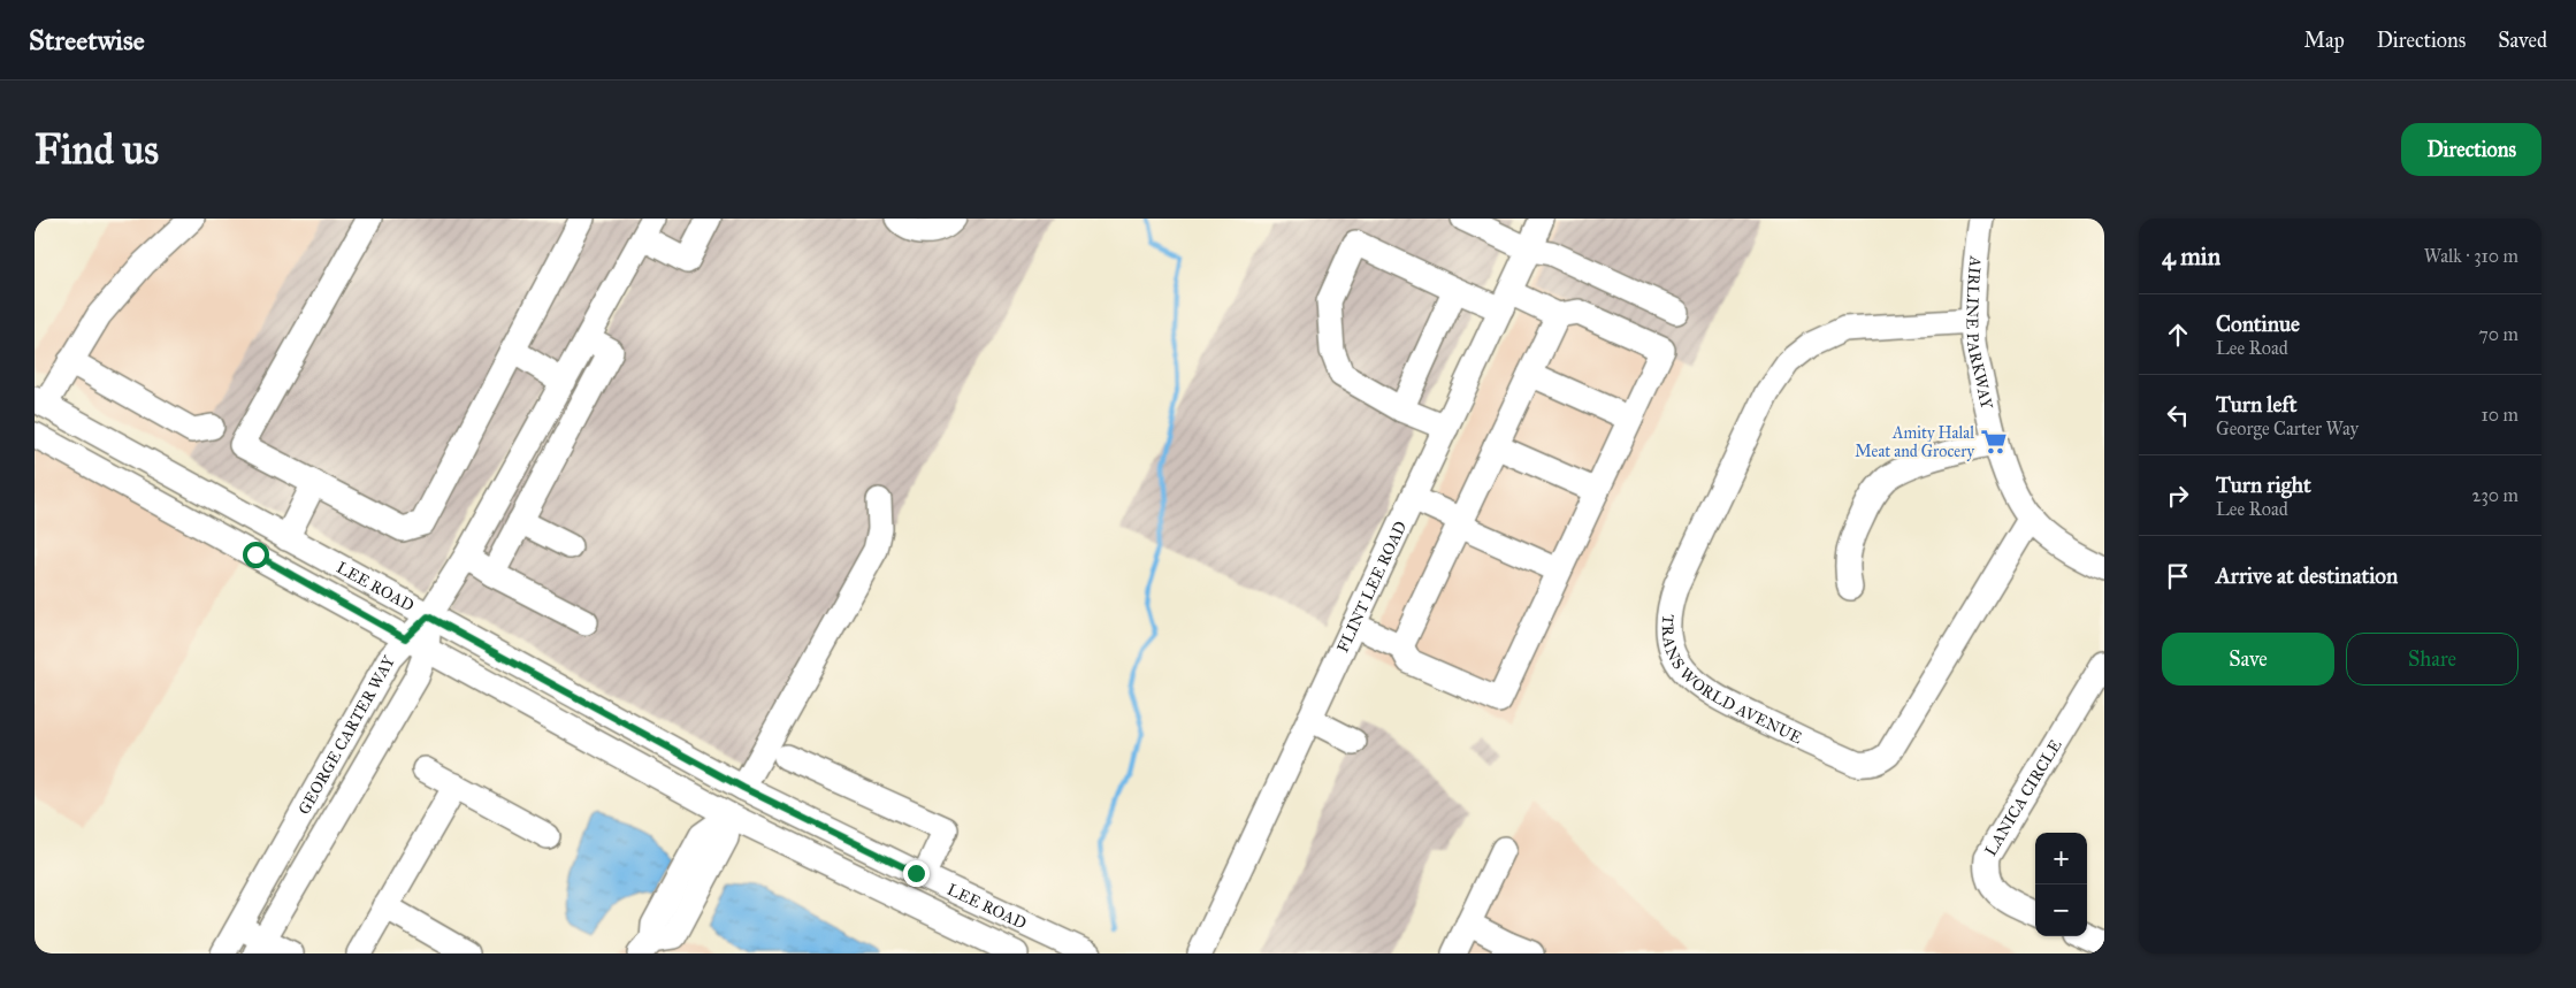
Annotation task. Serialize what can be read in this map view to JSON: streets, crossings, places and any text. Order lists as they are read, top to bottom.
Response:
{
  "streets": {
    "street": [
      "AIRLINE PARKWAY",
      "LEE ROAD",
      "FLINT LEE ROAD",
      "TRANS WORLD AVENUE",
      "GEORGE CARTER WAY",
      "LANICA CIRCLE"
    ]
  },
  "crossings": [
    ["AIRLINE PARKWAY", "TRANS WORLD AVENUE"],
    ["LEE ROAD", "GEORGE CARTER WAY"]
  ],
  "places": {
    "supermarket": ["Amity Halal Meat and Grocery"]
  },
  "page": {
    "header": "Streetwise",
    "nav": ["Map", "Directions", "Saved"],
    "buttons": [
      "Directions",
      ["Save", "Share"]
    ],
    "title": "Find us",
    "heading": ["4 min", "Walk · 310 m"],
    "list": [
      ["Continue", "Lee Road", "70 m"],
      ["Turn left", "George Carter Way", "10 m"],
      ["Turn right", "Lee Road", "230 m"],
      "Arrive at destination"
    ],
    "map_buttons": ["+", "−"]
  }
}
